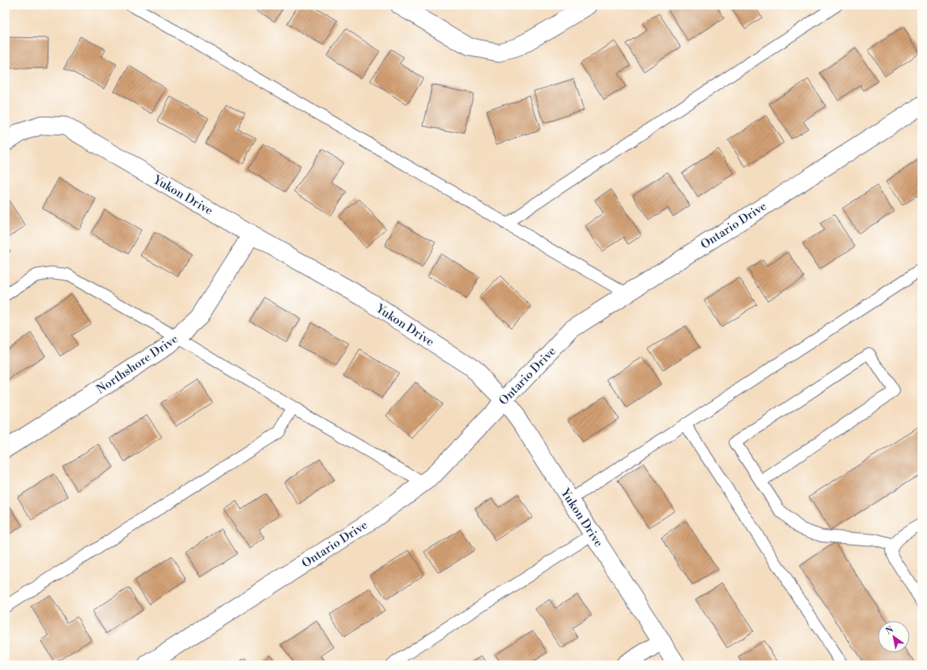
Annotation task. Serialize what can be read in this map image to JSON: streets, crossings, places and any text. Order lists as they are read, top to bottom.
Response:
{
  "streets": {
    "street": ["Yukon Drive", "Ontario Drive", "Northshore Drive"]
  },
  "crossings": [
    ["Yukon Drive", "Ontario Drive"],
    ["Yukon Drive", "Northshore Drive"]
  ],
  "north": "top left"
}
